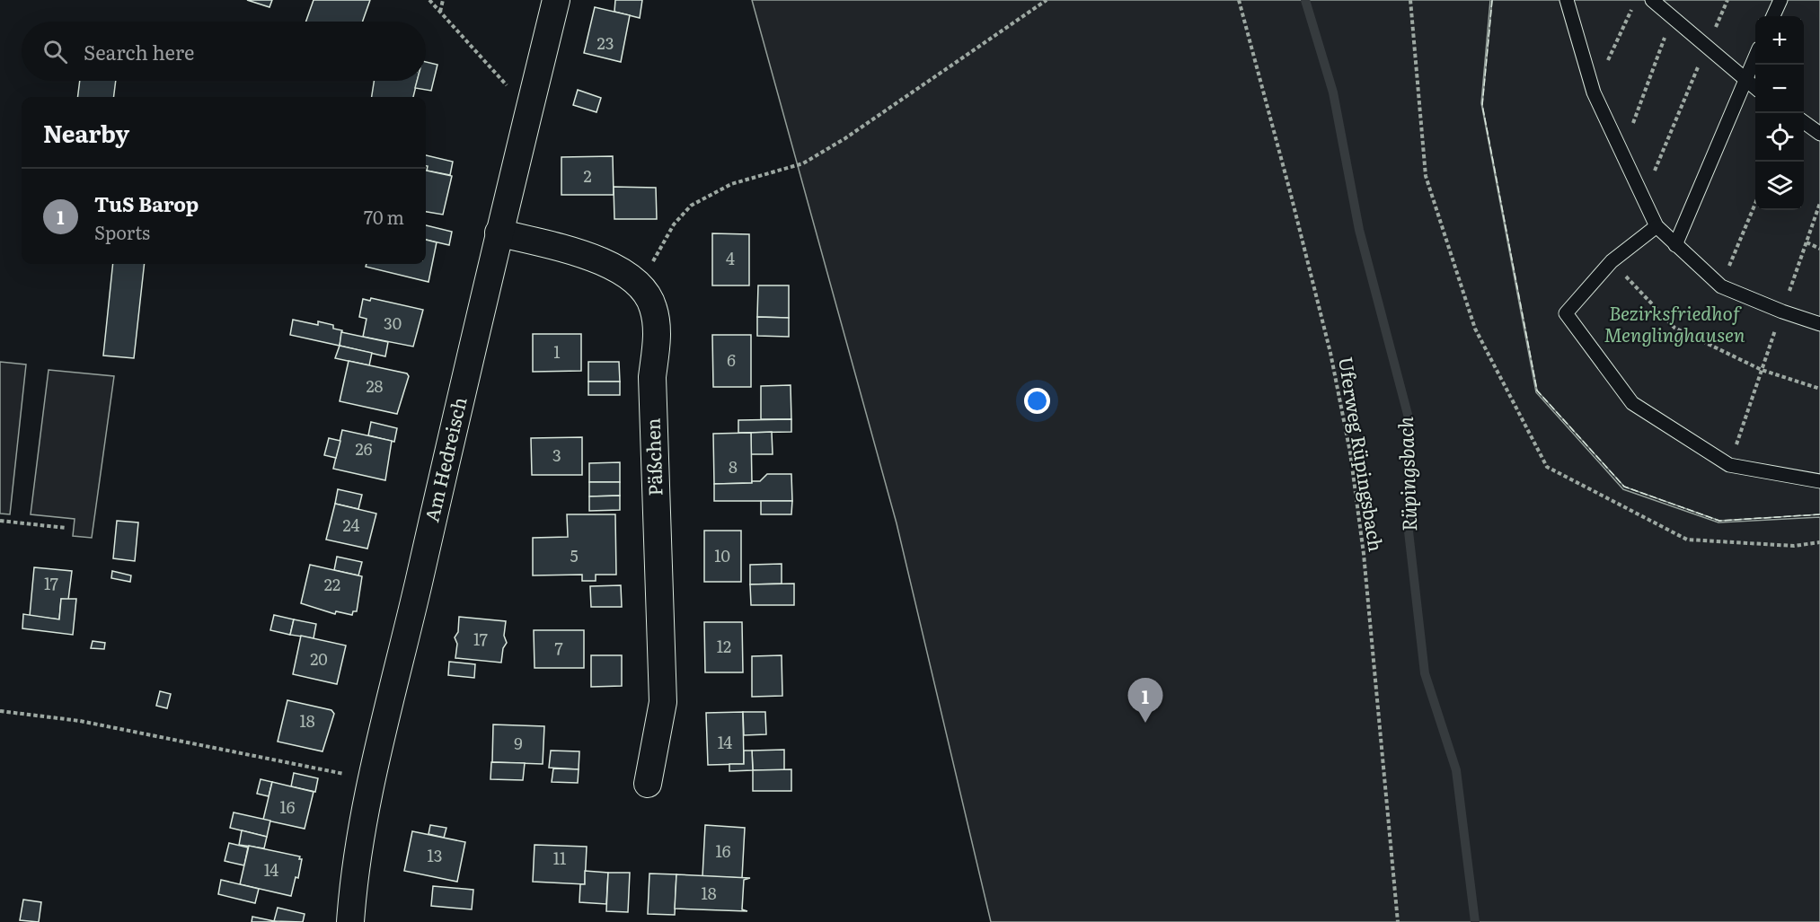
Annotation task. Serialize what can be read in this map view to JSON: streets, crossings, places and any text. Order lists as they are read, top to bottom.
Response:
{
  "streets": {
    "street": ["Päßchen", "Am Hedreisch"],
    "path": ["Uferweg Rüpingsbach"]
  },
  "crossings": [
    ["Päßchen", "Am Hedreisch"]
  ],
  "water": ["Rüpingsbach"],
  "parks": ["Bezirksfriedhof Menglinghausen"],
  "house_numbers": [
    "23",
    "2",
    "4",
    "30",
    "1",
    "6",
    "28",
    "26",
    "3",
    "8",
    "24",
    "5",
    "10",
    "17",
    "22",
    "17",
    "12",
    "7",
    "20",
    "18",
    "14",
    "9",
    "16",
    "16",
    "13",
    "11",
    "14",
    "18"
  ],
  "page": {
    "map_buttons": ["+", "−"],
    "search": "Search here",
    "heading": "Nearby",
    "list": [
      {
        "mark": "1",
        "name": "TuS Barop",
        "note": "Sports",
        "value": "70 m"
      }
    ],
    "pins": "1"
  }
}
